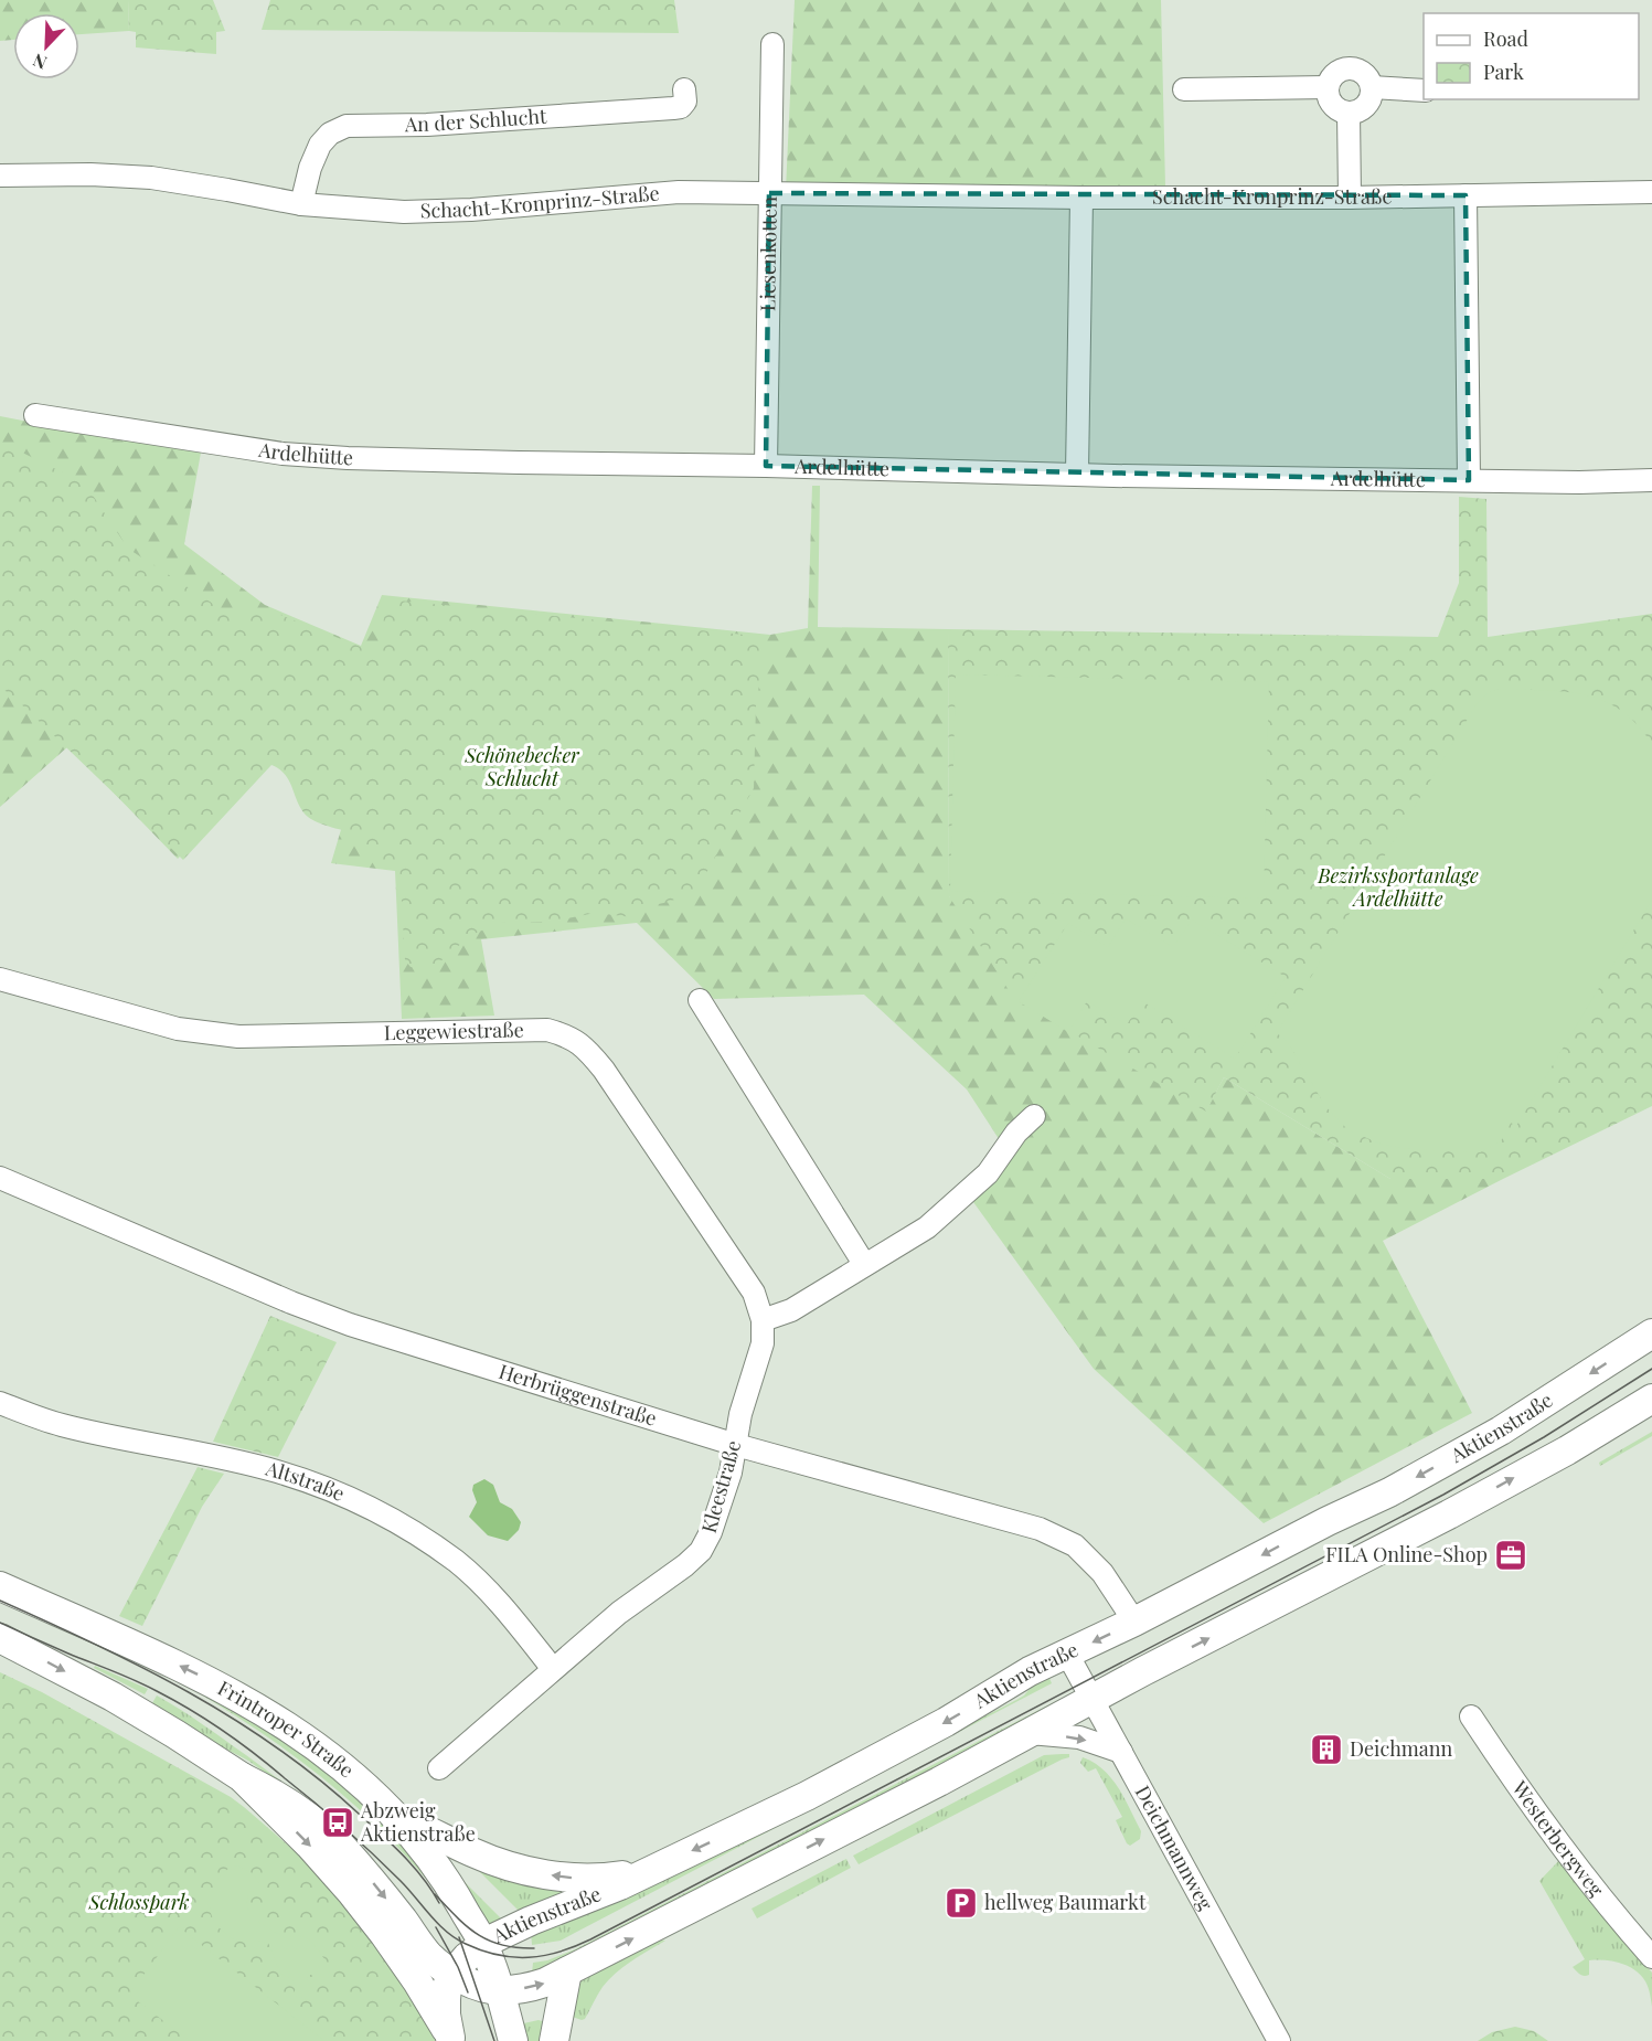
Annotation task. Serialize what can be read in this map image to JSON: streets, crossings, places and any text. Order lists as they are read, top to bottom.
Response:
{
  "streets": {
    "main road": ["Aktienstraße", "Frintroper Straße"],
    "street": [
      "An der Schlucht",
      "Schacht-Kronprinz-Straße",
      "Liesenkotten",
      "Ardelhütte",
      "Leggewiestraße",
      "Herbrüggenstraße",
      "Altstraße",
      "Kleestraße",
      "Westerbergweg",
      "Deichmannweg"
    ]
  },
  "crossings": [
    ["An der Schlucht", "Schacht-Kronprinz-Straße"],
    ["Schacht-Kronprinz-Straße", "Liesenkotten"],
    ["Liesenkotten", "Ardelhütte"],
    ["Leggewiestraße", "Kleestraße"],
    ["Herbrüggenstraße", "Aktienstraße"],
    ["Herbrüggenstraße", "Kleestraße"],
    ["Aktienstraße", "Frintroper Straße"],
    ["Aktienstraße", "Deichmannweg"],
    ["Altstraße", "Kleestraße"]
  ],
  "parks": ["Schönebecker Schlucht", "Bezirkssportanlage Ardelhütte", "Schlosspark"],
  "places": {
    "office": ["FILA Online-Shop"],
    "building": ["Deichmann"],
    "bus stop": ["Abzweig Aktienstraße"],
    "parking": ["hellweg Baumarkt"]
  },
  "legend": ["Road", "Park"],
  "north": "bottom left"
}
